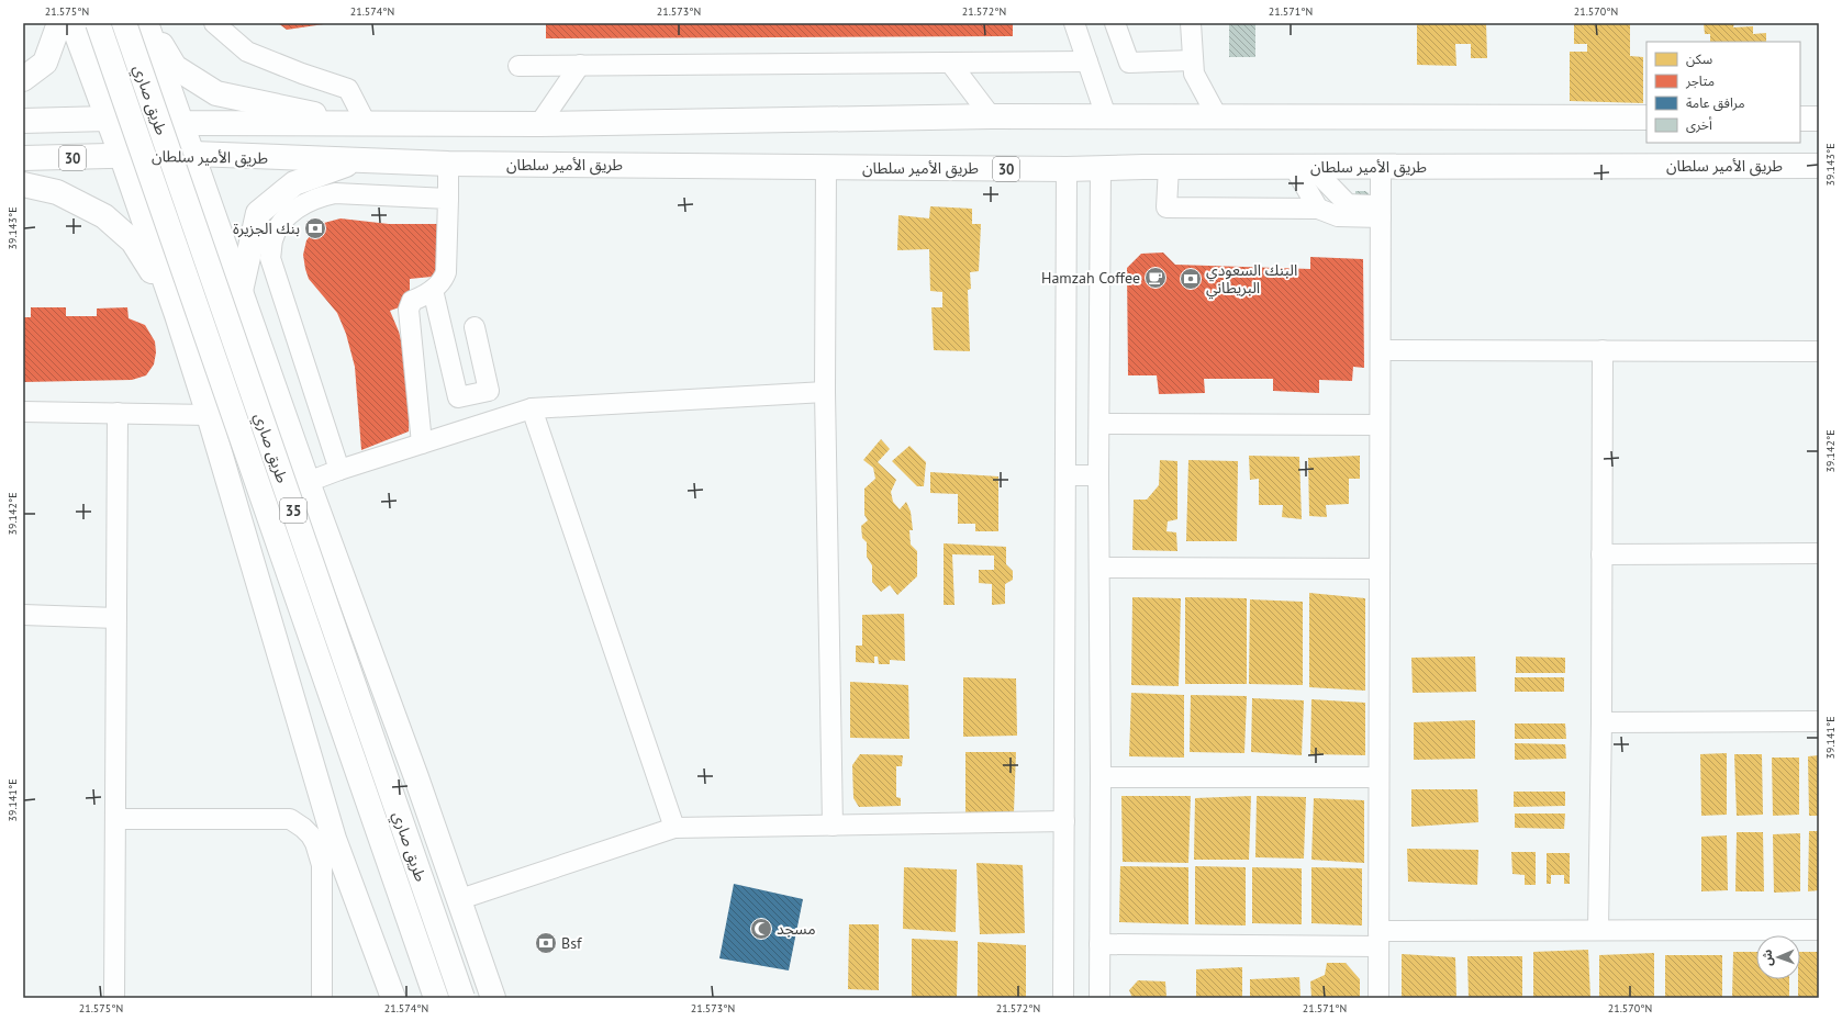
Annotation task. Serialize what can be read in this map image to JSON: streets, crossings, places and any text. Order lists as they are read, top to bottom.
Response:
{
  "streets": {
    "main road": [
      "طريق صاري",
      "طريق الأمير سلطان",
      "30",
      "35"
    ]
  },
  "crossings": [
    ["طريق صاري", "طريق الأمير سلطان"]
  ],
  "places": {
    "bank": ["بنك الجزيرة", "البنك السعودي البريطاني", "Bsf"],
    "cafe": ["Hamzah Coffee"],
    "mosque": ["مسجد"]
  },
  "legend": [
    "سكن",
    "متاجر",
    "مرافق عامة",
    "أخرى"
  ],
  "north": "left",
  "coordinates": [
    "21.575°N",
    "21.574°N",
    "21.573°N",
    "21.572°N",
    "21.571°N",
    "21.570°N",
    "39.143°E",
    "39.142°E",
    "39.141°E"
  ]
}
